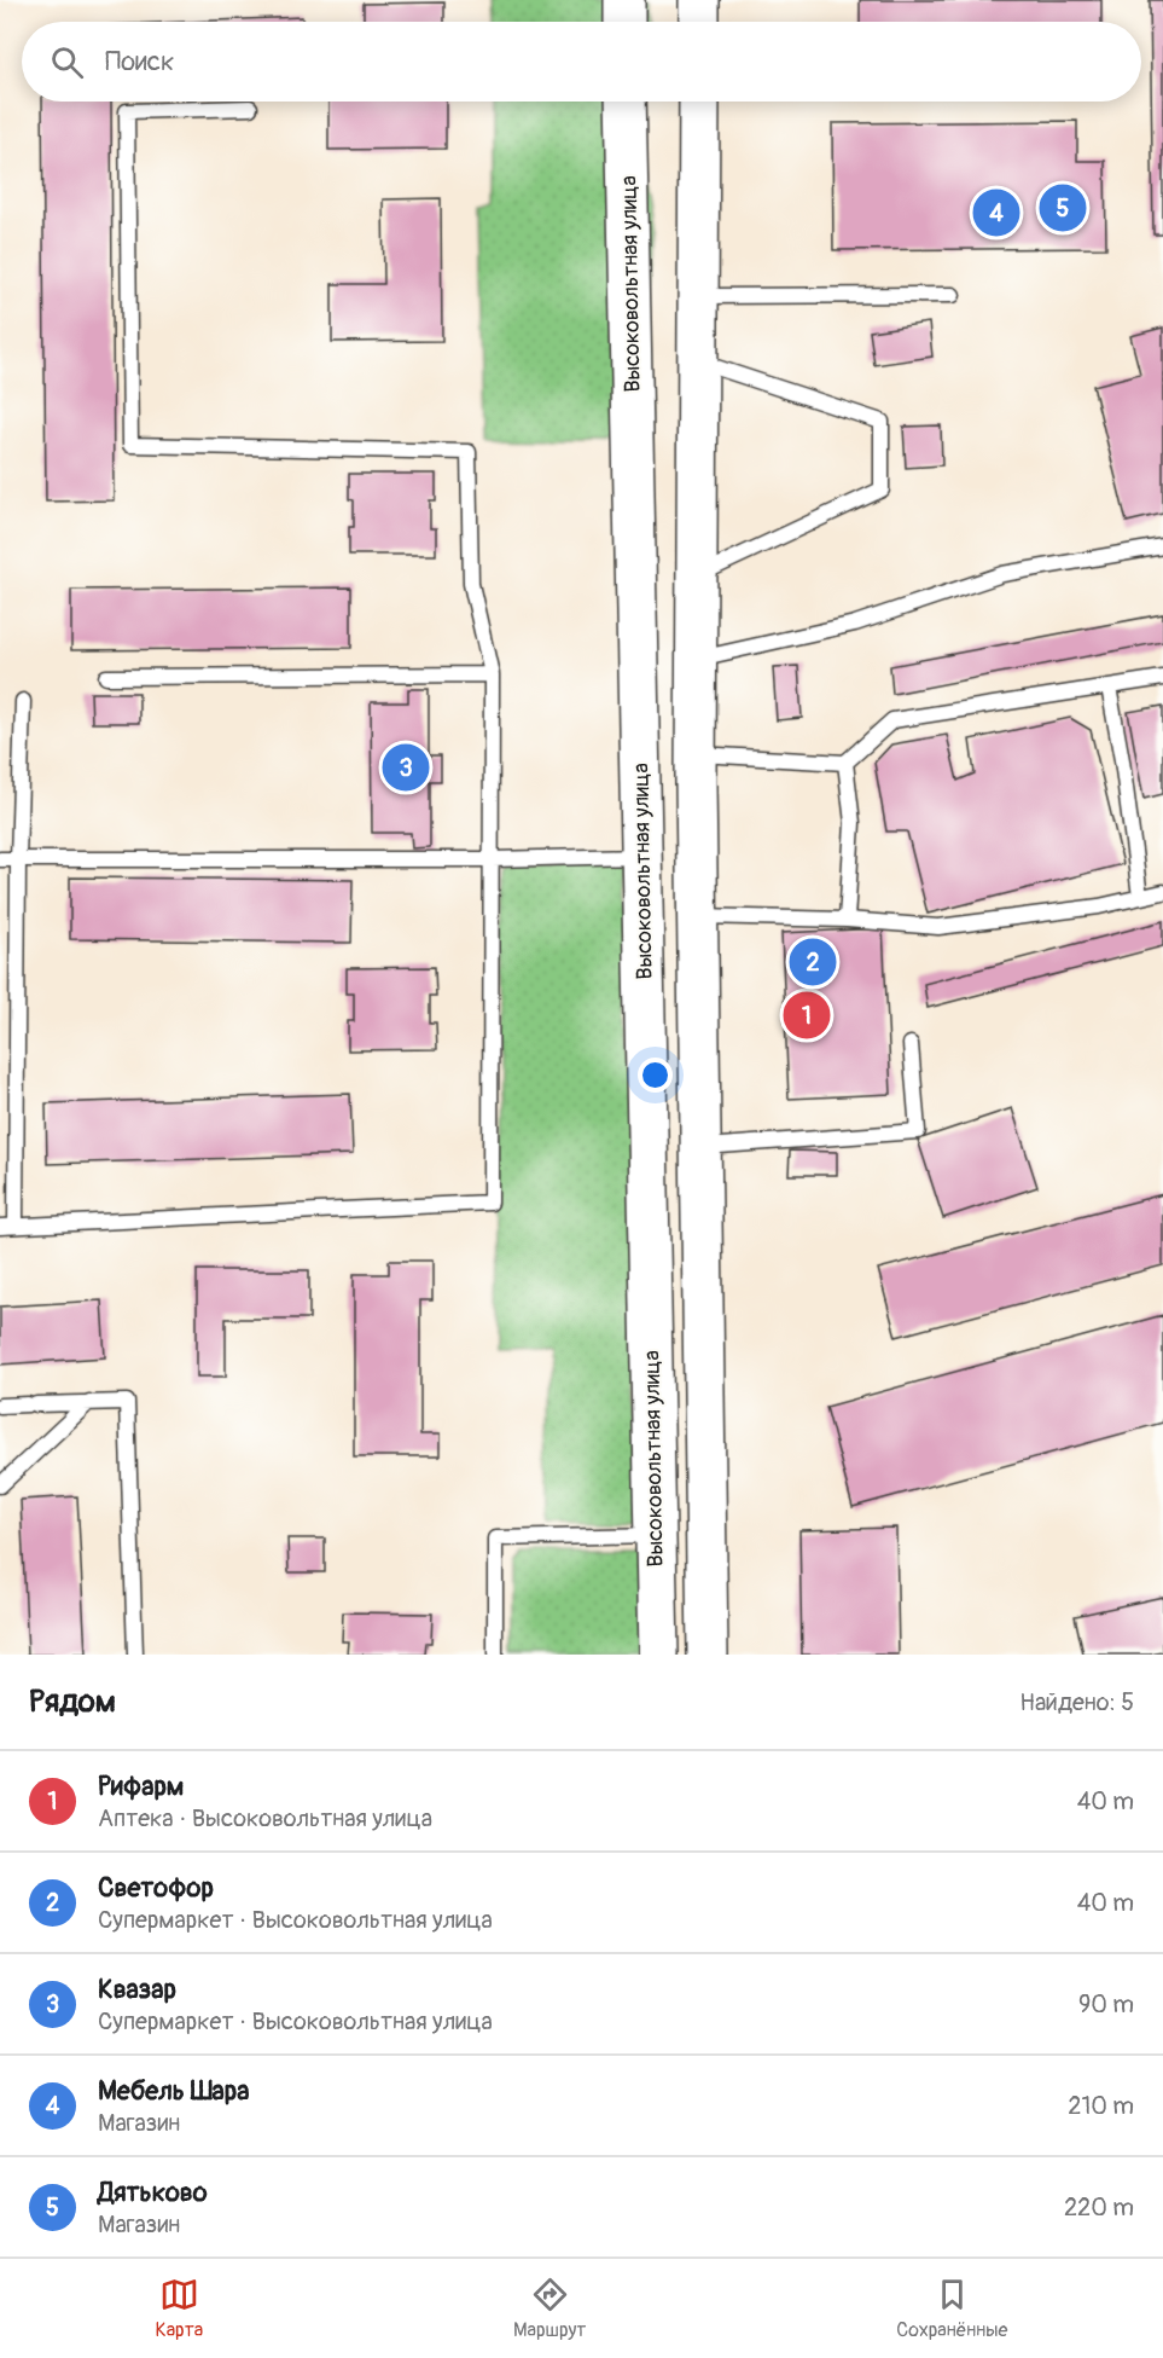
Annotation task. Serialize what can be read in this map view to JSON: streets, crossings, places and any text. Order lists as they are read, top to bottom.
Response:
{
  "streets": {
    "street": ["Высоковольтная улица"]
  },
  "page": {
    "search": "Поиск",
    "pins": [
      "5",
      "4",
      "3",
      "2",
      "1"
    ],
    "heading": ["Рядом", "Найдено: 5"],
    "list": [
      {
        "mark": "1",
        "name": "Рифарм",
        "note": "Аптека · Высоковольтная улица",
        "value": "40 m"
      },
      {
        "mark": "2",
        "name": "Светофор",
        "note": "Супермаркет · Высоковольтная улица",
        "value": "40 m"
      },
      {
        "mark": "3",
        "name": "Квазар",
        "note": "Супермаркет · Высоковольтная улица",
        "value": "90 m"
      },
      {
        "mark": "4",
        "name": "Мебель Шара",
        "note": "Магазин",
        "value": "210 m"
      },
      {
        "mark": "5",
        "name": "Дятьково",
        "note": "Магазин",
        "value": "220 m"
      }
    ],
    "nav": ["Карта", "Маршрут", "Сохранённые"]
  }
}
